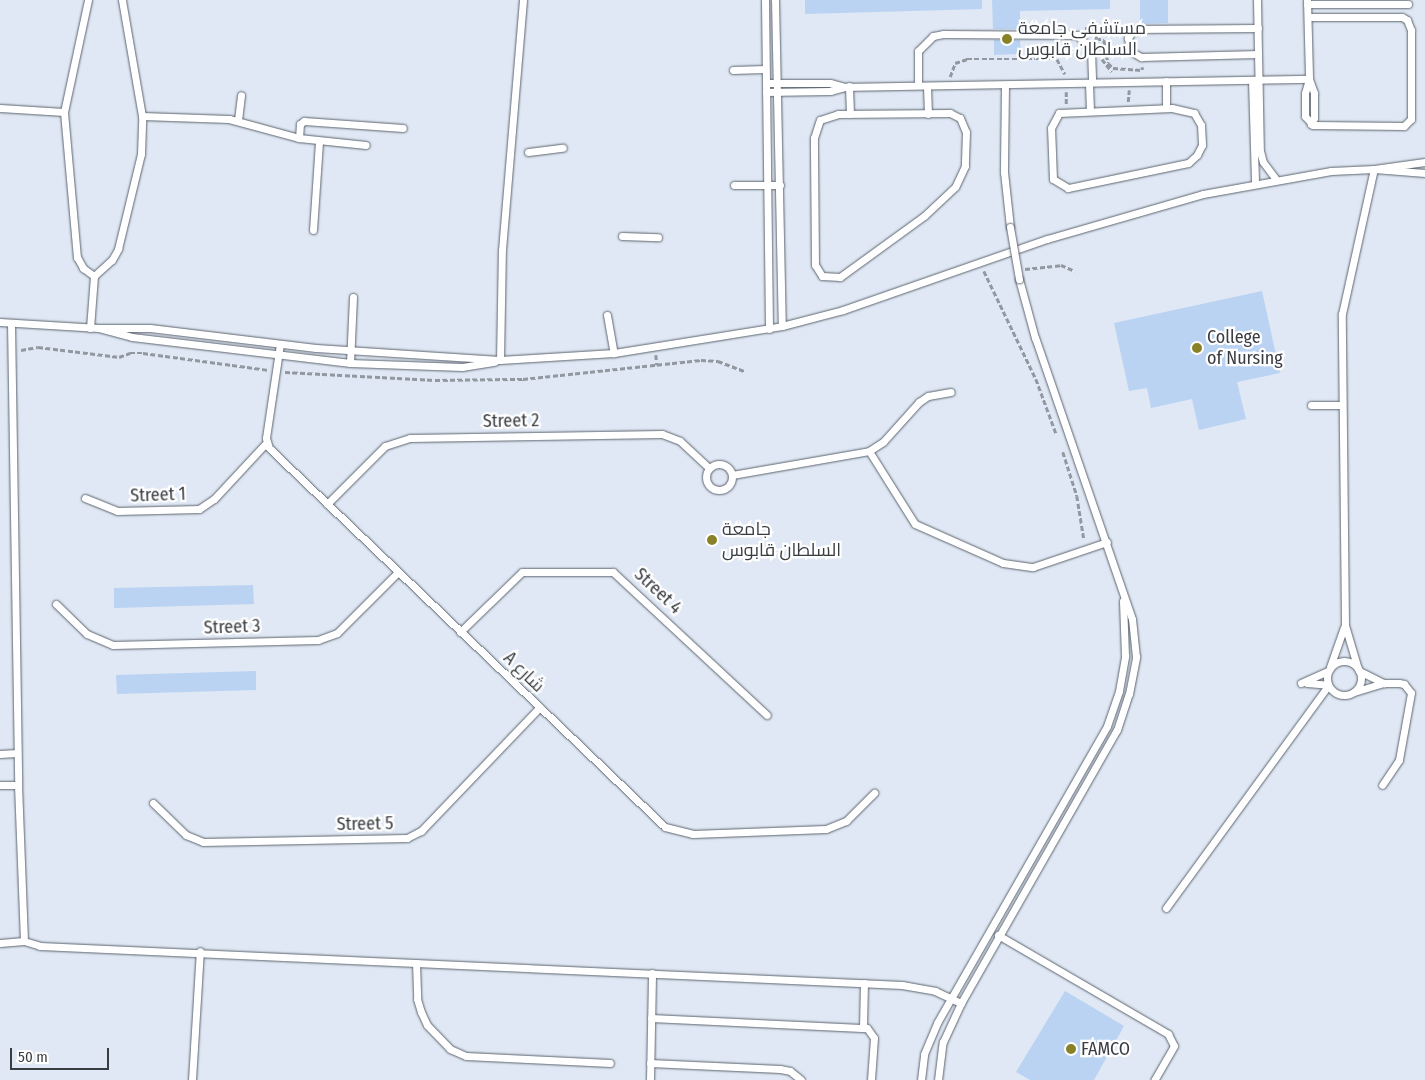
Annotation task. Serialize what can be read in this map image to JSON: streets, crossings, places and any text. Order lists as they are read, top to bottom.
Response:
{
  "streets": {
    "lane": [
      "Street 2",
      "Street 1",
      "Street 4",
      "Street 3",
      "A شارع",
      "Street 5"
    ]
  },
  "crossings": [
    ["Street 2", "A شارع"],
    ["Street 1", "A شارع"],
    ["Street 4", "A شارع"],
    ["Street 3", "A شارع"],
    ["A شارع", "Street 5"]
  ],
  "places": [
    "مستشفى جامعة السلطان قابوس",
    "College of Nursing",
    "جامعة السلطان قابوس",
    "FAMCO"
  ],
  "scale_bar": "50 m"
}
